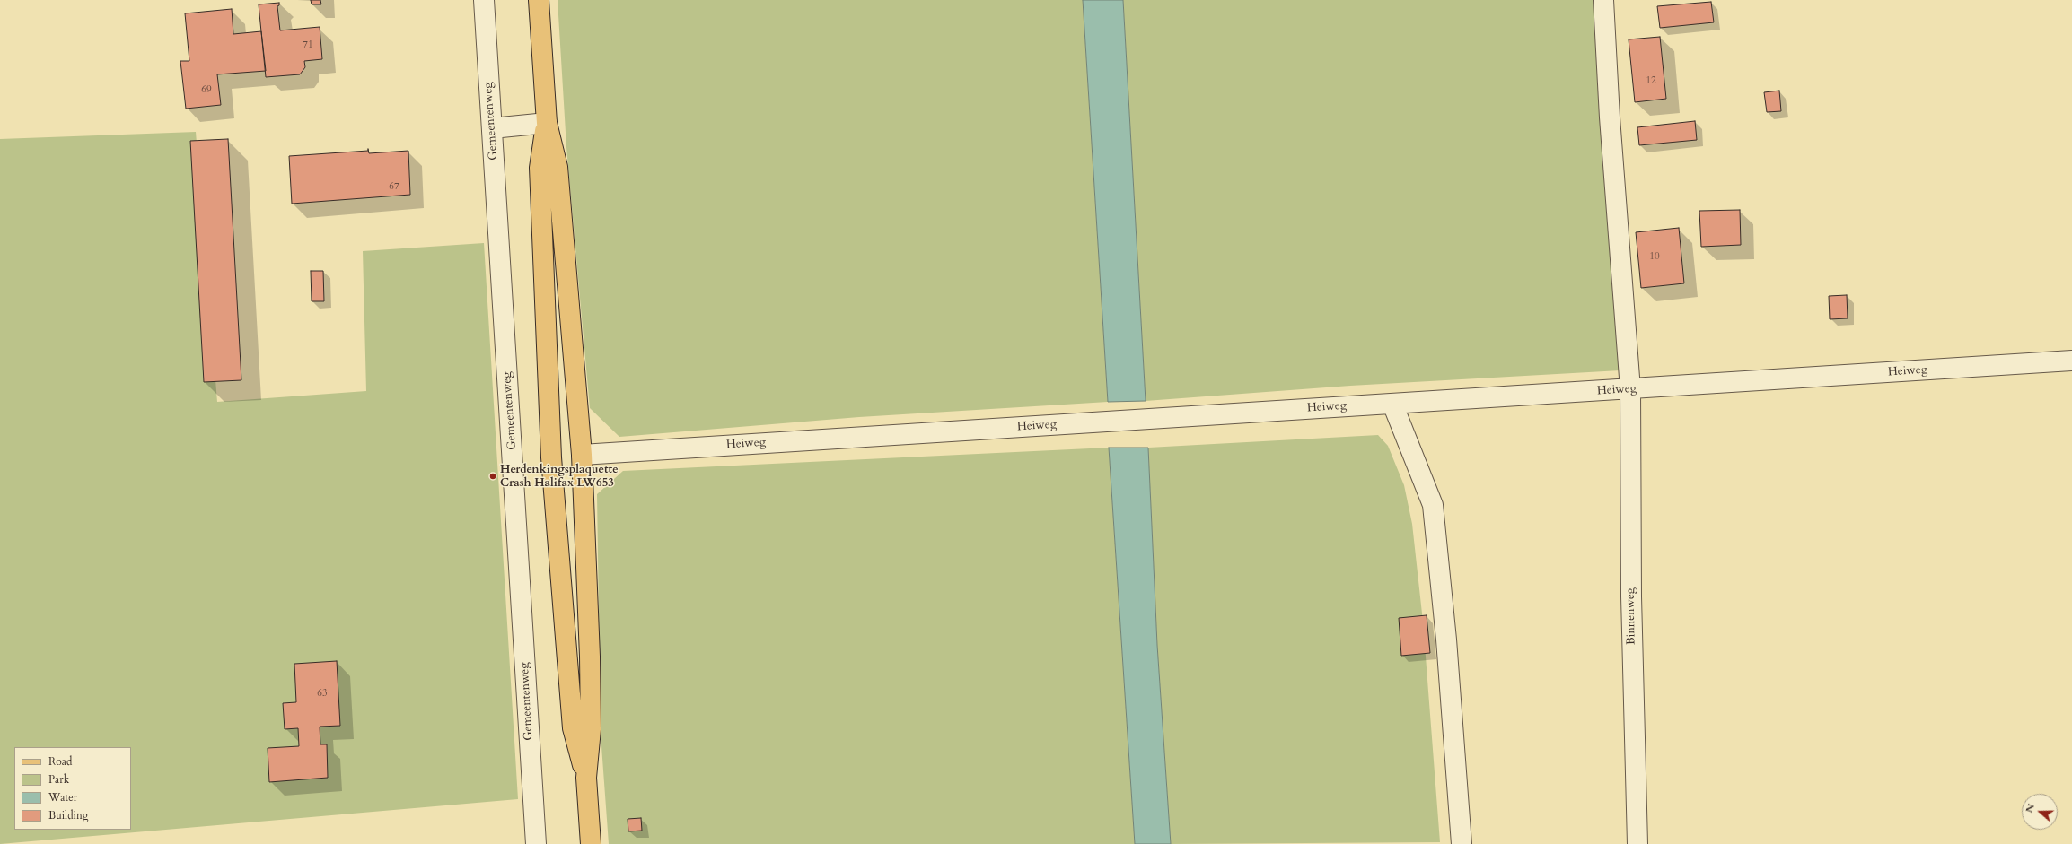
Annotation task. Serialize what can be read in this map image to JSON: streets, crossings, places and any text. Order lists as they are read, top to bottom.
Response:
{
  "streets": {
    "street": ["Gemeentenweg", "Heiweg", "Binnenweg"]
  },
  "crossings": [
    ["Heiweg", "Binnenweg"]
  ],
  "places": ["Herdenkingsplaquette Crash Halifax LW653"],
  "house_numbers": [
    "71",
    "12",
    "69",
    "67",
    "10",
    "63"
  ],
  "legend": [
    "Road",
    "Park",
    "Water",
    "Building"
  ],
  "north": "left"
}
